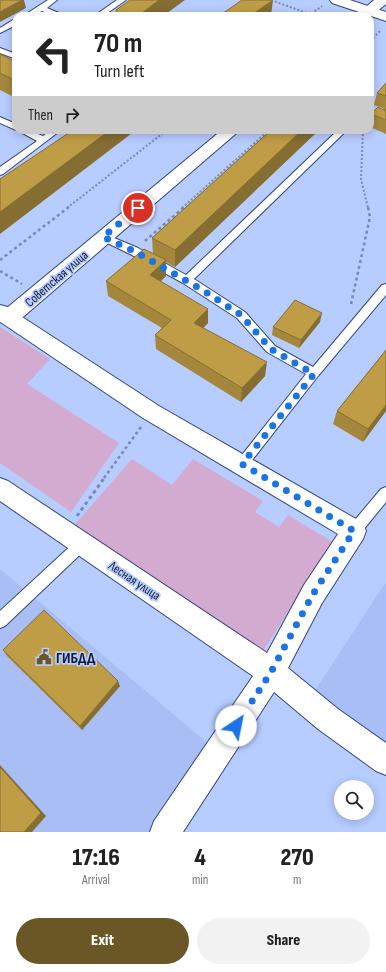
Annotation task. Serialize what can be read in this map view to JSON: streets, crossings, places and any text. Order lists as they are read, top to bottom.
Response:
{
  "streets": {
    "street": ["Советская улица", "Лесная улица"]
  },
  "places": {
    "public building": ["ГИБДД"]
  },
  "page": {
    "turn": ["70 m", "Turn left"],
    "then": "Then",
    "eta": [
      "17:16",
      "Arrival",
      "4",
      "min",
      "270",
      "m"
    ],
    "buttons": ["Exit", "Share"]
  }
}
